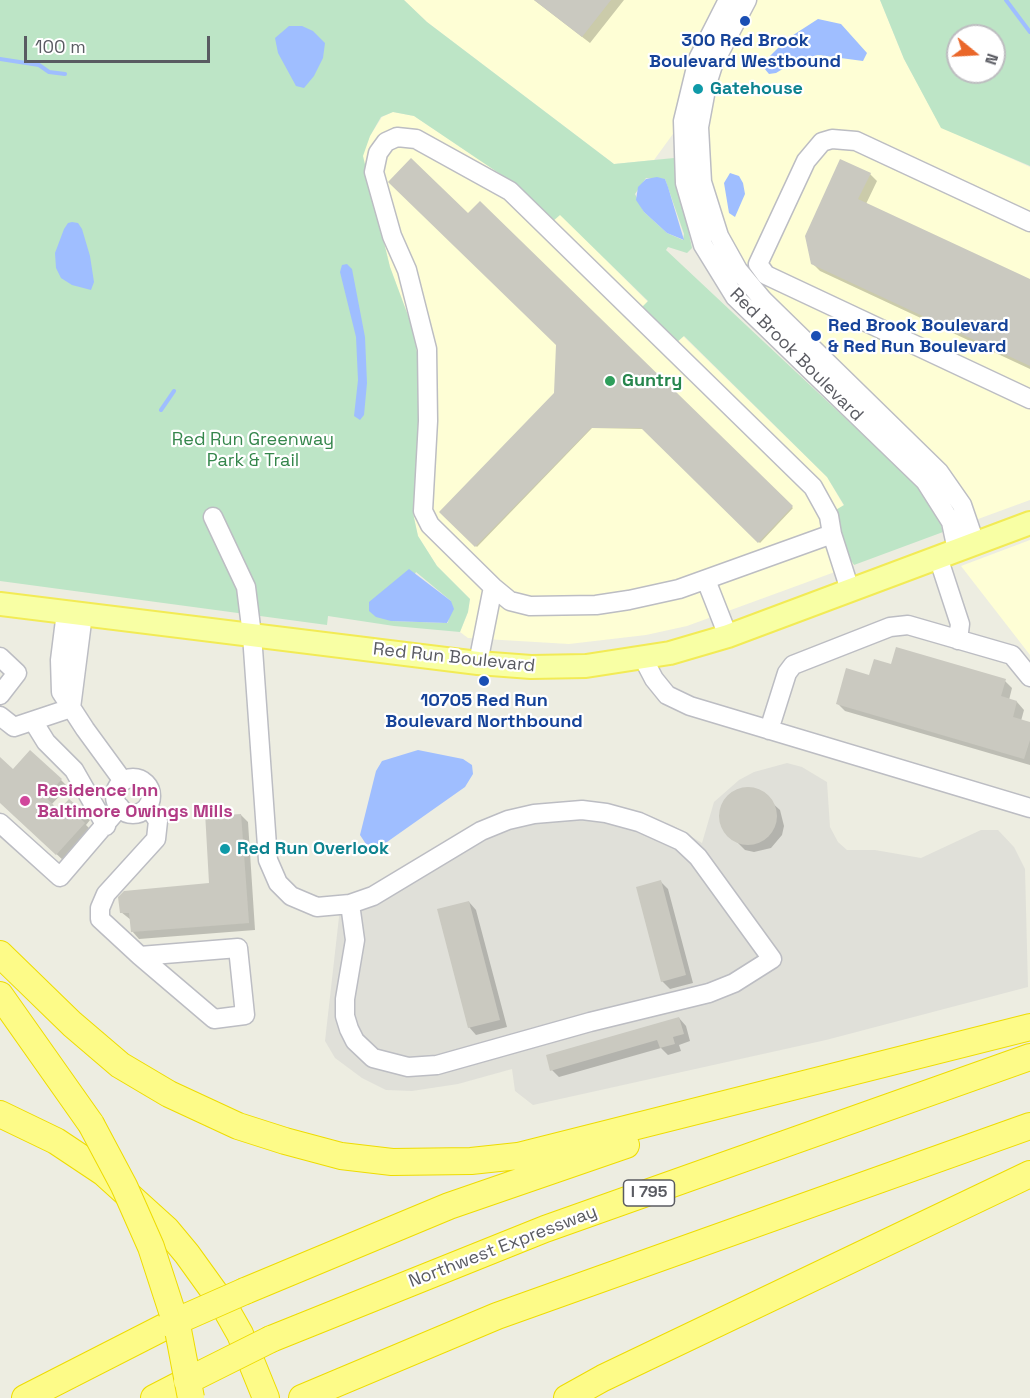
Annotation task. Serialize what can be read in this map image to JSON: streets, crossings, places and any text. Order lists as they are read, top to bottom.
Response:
{
  "streets": {
    "highway": ["I 795", "Northwest Expressway"],
    "main road": ["Red Run Boulevard"],
    "street": ["Red Brook Boulevard"]
  },
  "crossings": [
    ["Red Brook Boulevard", "Red Run Boulevard"]
  ],
  "parks": ["Red Run Greenway Park & Trail"],
  "places": [
    "300 Red Brook Boulevard Westbound",
    "Gatehouse",
    "Red Brook Boulevard & Red Run Boulevard",
    "Guntry",
    "10705 Red Run Boulevard Northbound",
    "Residence Inn Baltimore Owings Mills",
    "Red Run Overlook"
  ],
  "scale_bar": "100 m",
  "north": "right"
}
